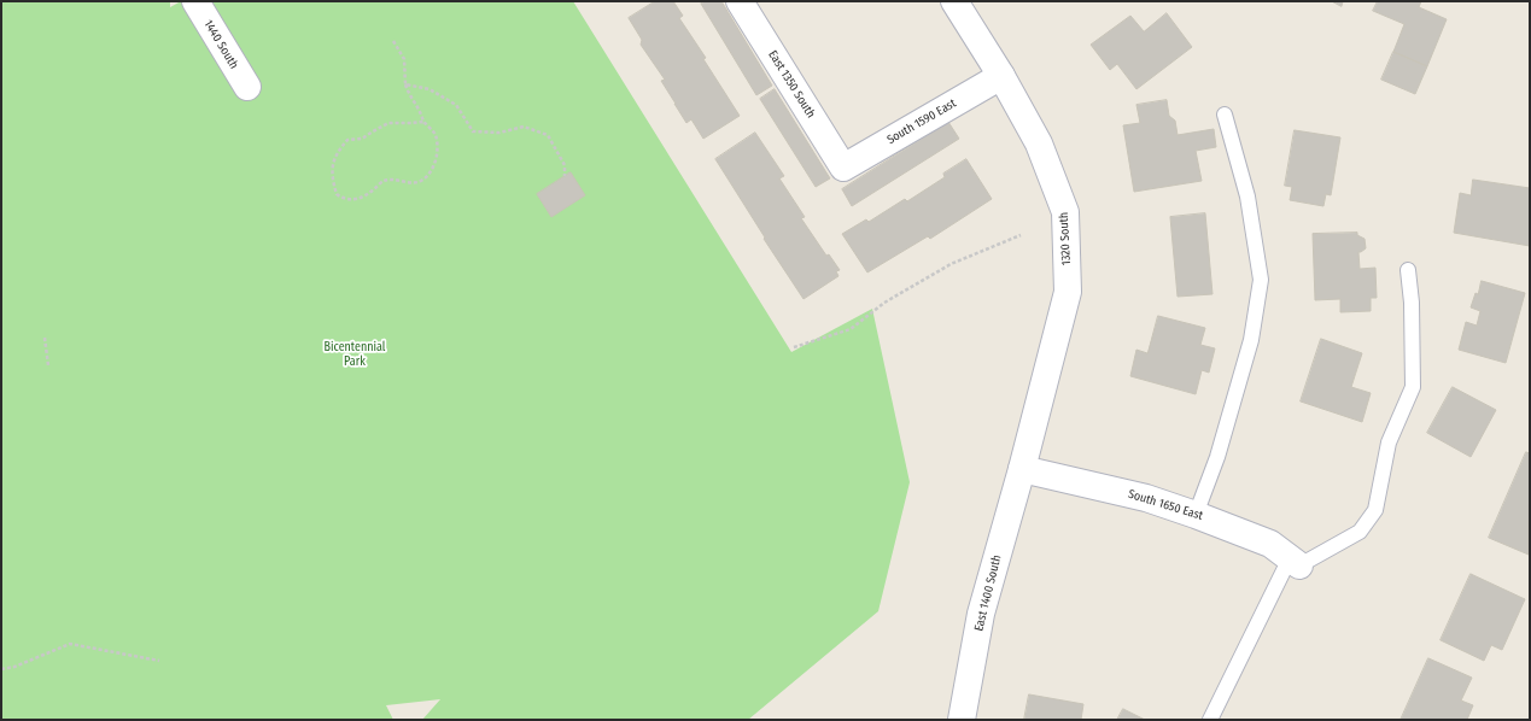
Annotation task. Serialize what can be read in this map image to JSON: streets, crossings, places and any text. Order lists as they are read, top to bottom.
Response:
{
  "streets": {
    "street": [
      "1440 South",
      "East 1350 South",
      "South 1590 East",
      "1320 South",
      "South 1650 East",
      "East 1400 South"
    ]
  },
  "crossings": [
    ["East 1350 South", "South 1590 East"],
    ["South 1590 East", "1320 South"],
    ["1320 South", "South 1650 East"],
    ["1320 South", "East 1400 South"],
    ["South 1650 East", "East 1400 South"]
  ],
  "parks": ["Bicentennial Park"]
}
